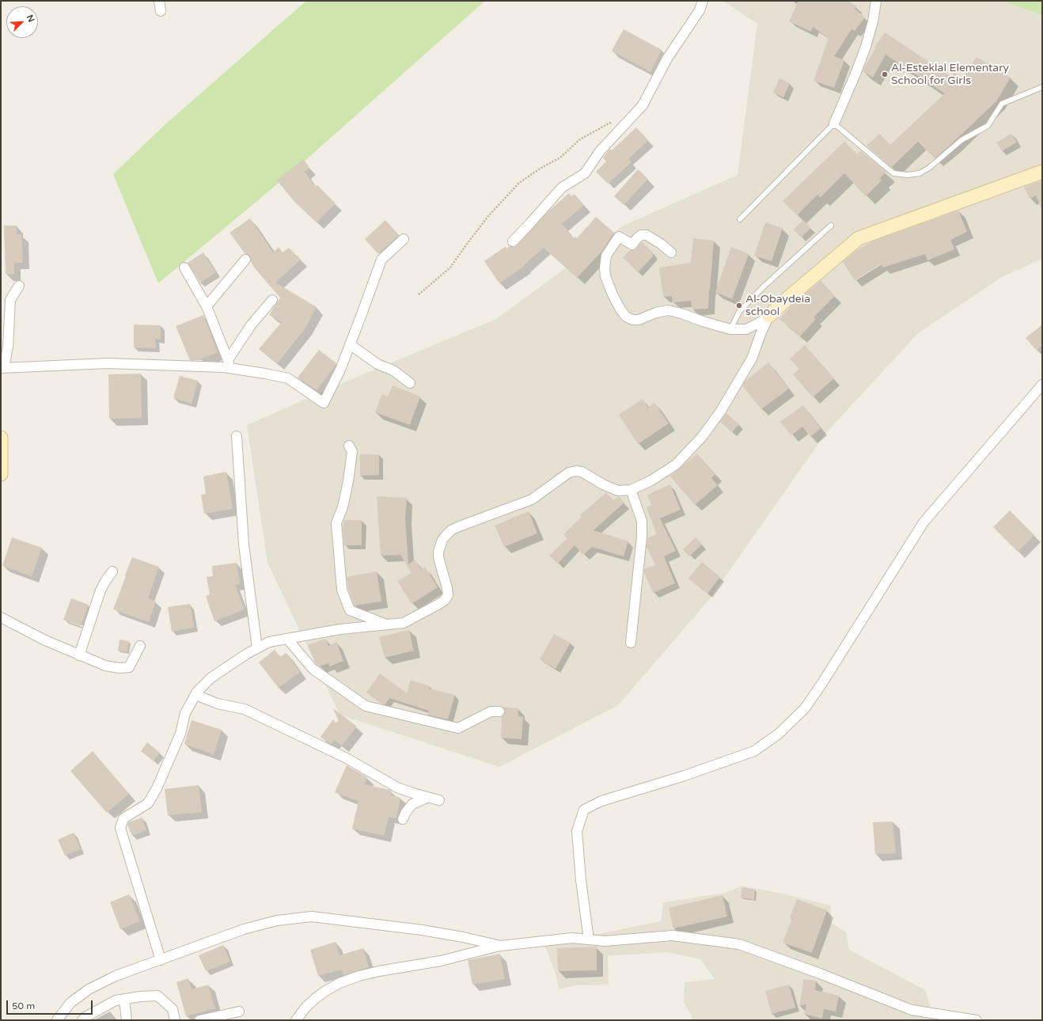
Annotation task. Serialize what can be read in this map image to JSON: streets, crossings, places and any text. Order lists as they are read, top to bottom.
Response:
{
  "places": ["Al-Esteklal Elementary School for Girls", "Al-Obaydeia school"],
  "scale_bar": "50 m",
  "north": "top right"
}
